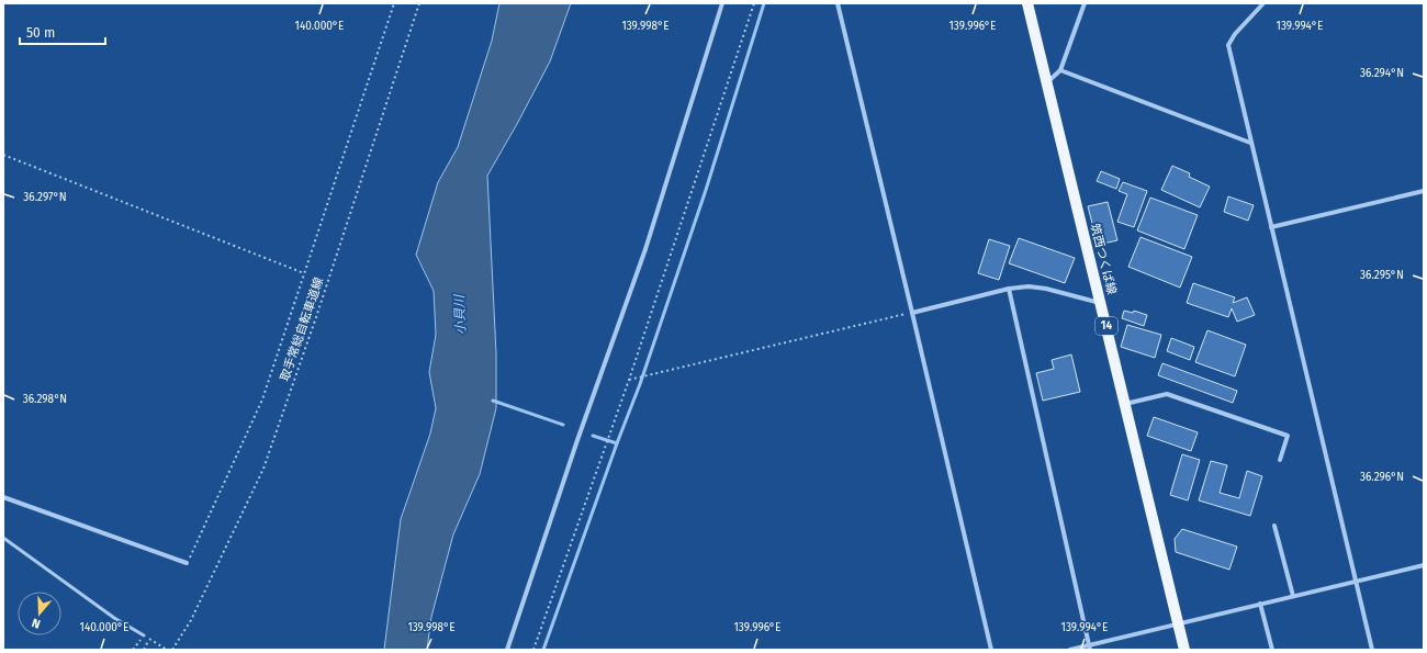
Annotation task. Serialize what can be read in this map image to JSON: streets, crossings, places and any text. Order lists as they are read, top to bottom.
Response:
{
  "streets": {
    "main road": ["筑西つくば線", "14"],
    "path": ["取手常総自転車道線"]
  },
  "water": ["小貝川"],
  "scale_bar": "50 m",
  "north": "bottom",
  "coordinates": [
    "140.000°E",
    "139.998°E",
    "139.996°E",
    "139.994°E",
    "36.294°N",
    "36.297°N",
    "36.295°N",
    "36.298°N",
    "36.296°N"
  ]
}
